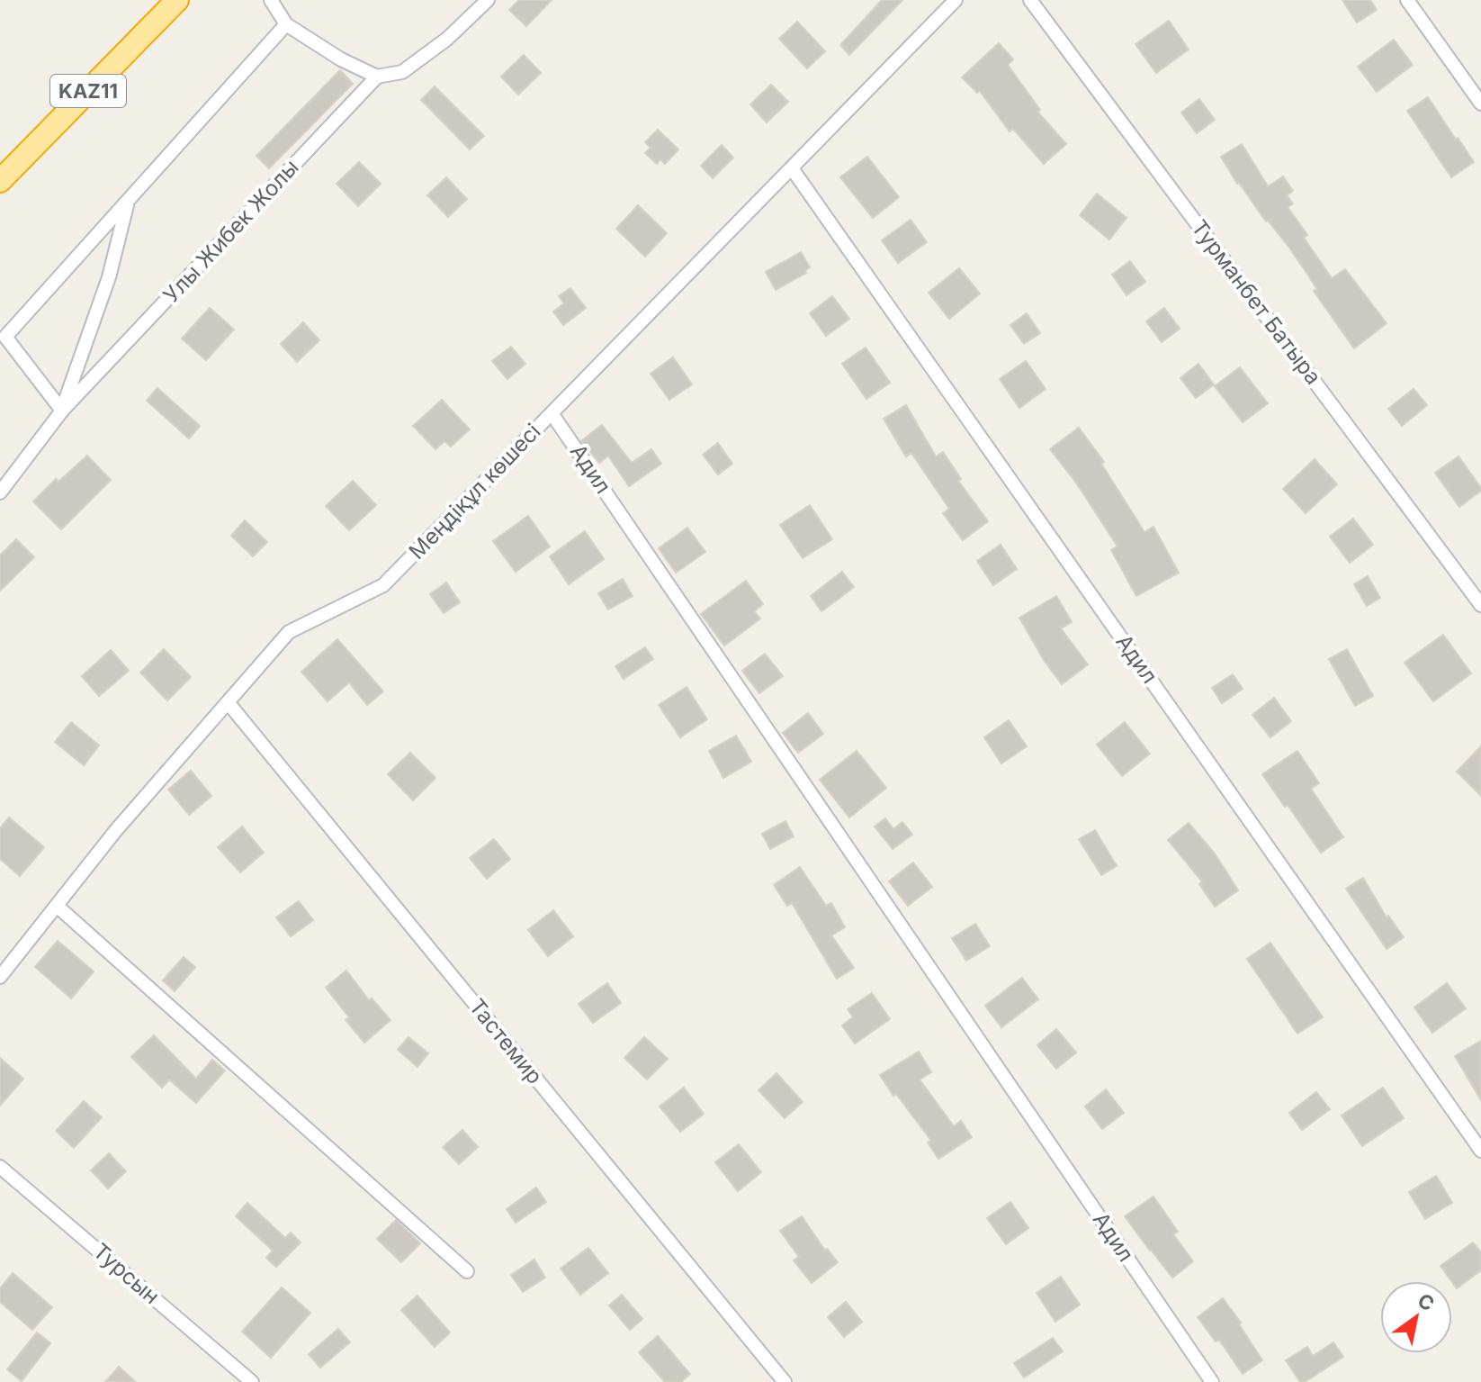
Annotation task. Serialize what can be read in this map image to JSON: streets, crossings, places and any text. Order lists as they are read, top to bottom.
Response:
{
  "streets": {
    "highway": ["KAZ11"],
    "street": [
      "Улы Жибек Жолы",
      "Турманбет Батыра",
      "Адил",
      "Меңдіқұл көшесі",
      "Тастемир",
      "Турсын"
    ]
  },
  "crossings": [
    ["Адил", "Меңдіқұл көшесі"],
    ["Меңдіқұл көшесі", "Тастемир"]
  ],
  "north": "top right"
}
